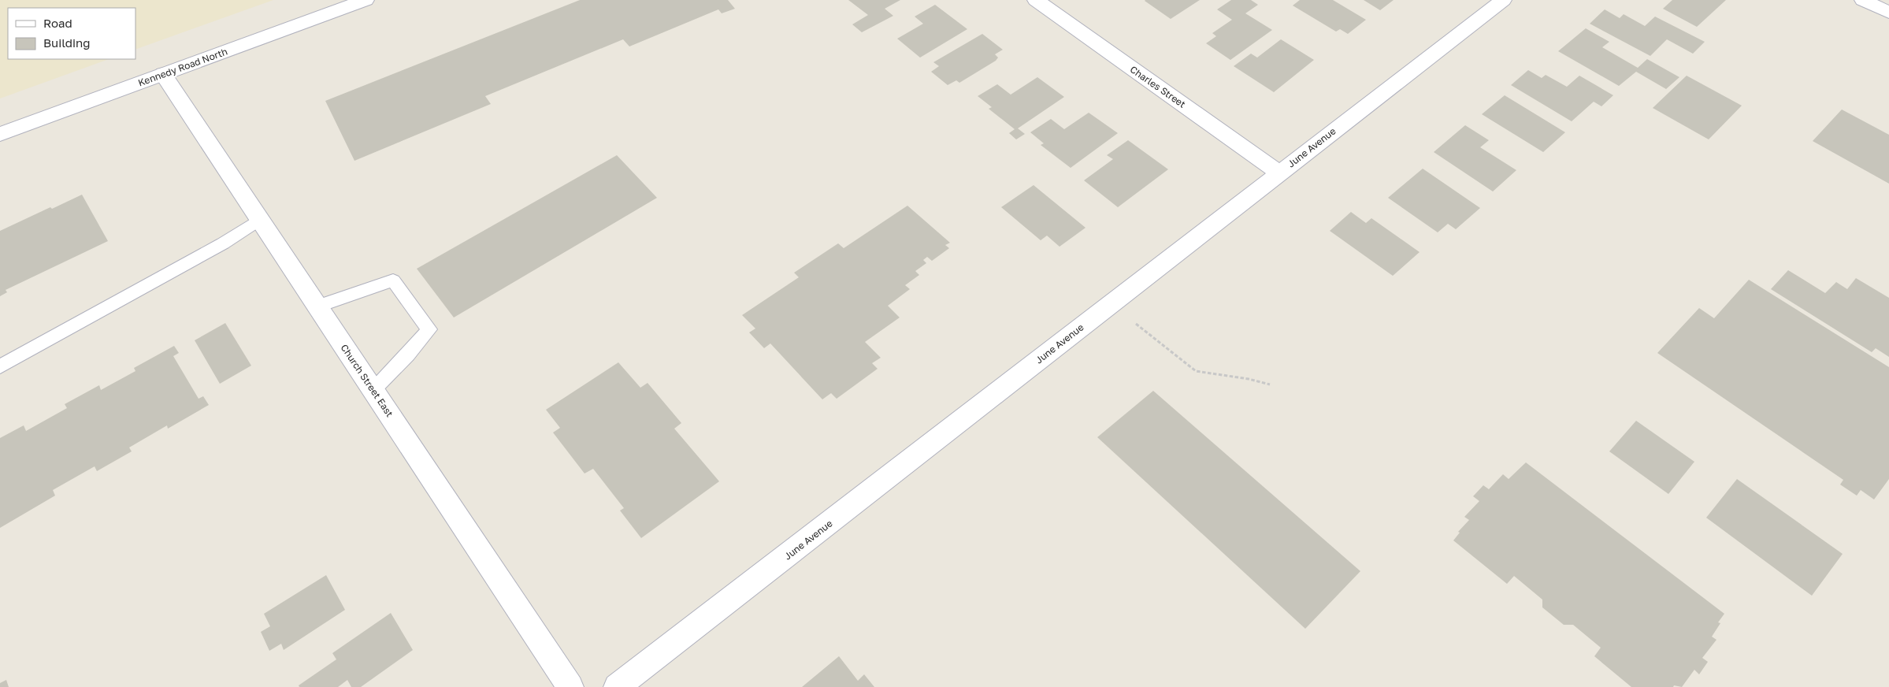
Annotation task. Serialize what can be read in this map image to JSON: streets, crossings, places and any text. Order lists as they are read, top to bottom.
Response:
{
  "streets": {
    "street": [
      "Kennedy Road North",
      "Charles Street",
      "June Avenue",
      "Church Street East"
    ]
  },
  "crossings": [
    ["Kennedy Road North", "Church Street East"],
    ["Charles Street", "June Avenue"]
  ],
  "legend": ["Road", "Building"]
}
